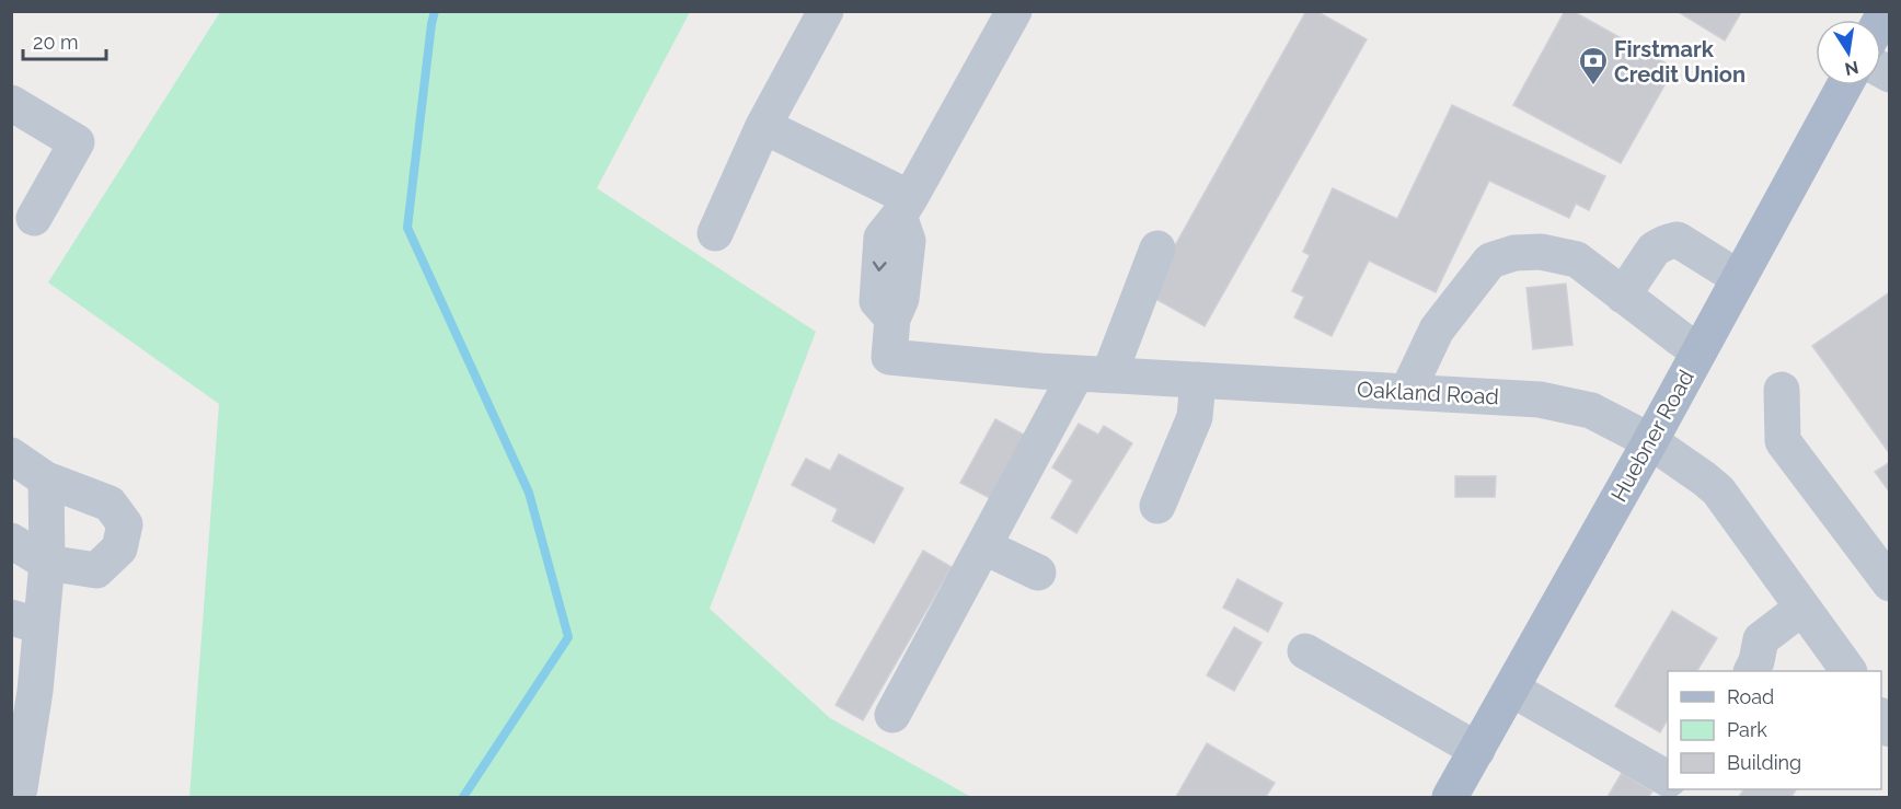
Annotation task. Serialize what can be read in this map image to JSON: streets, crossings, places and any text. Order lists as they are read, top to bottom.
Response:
{
  "streets": {
    "main road": ["Huebner Road"],
    "street": ["Oakland Road"]
  },
  "crossings": [
    ["Oakland Road", "Huebner Road"]
  ],
  "places": {
    "bank": ["Firstmark Credit Union"]
  },
  "legend": ["Road", "Park", "Building"],
  "scale_bar": "20 m",
  "north": "bottom"
}
